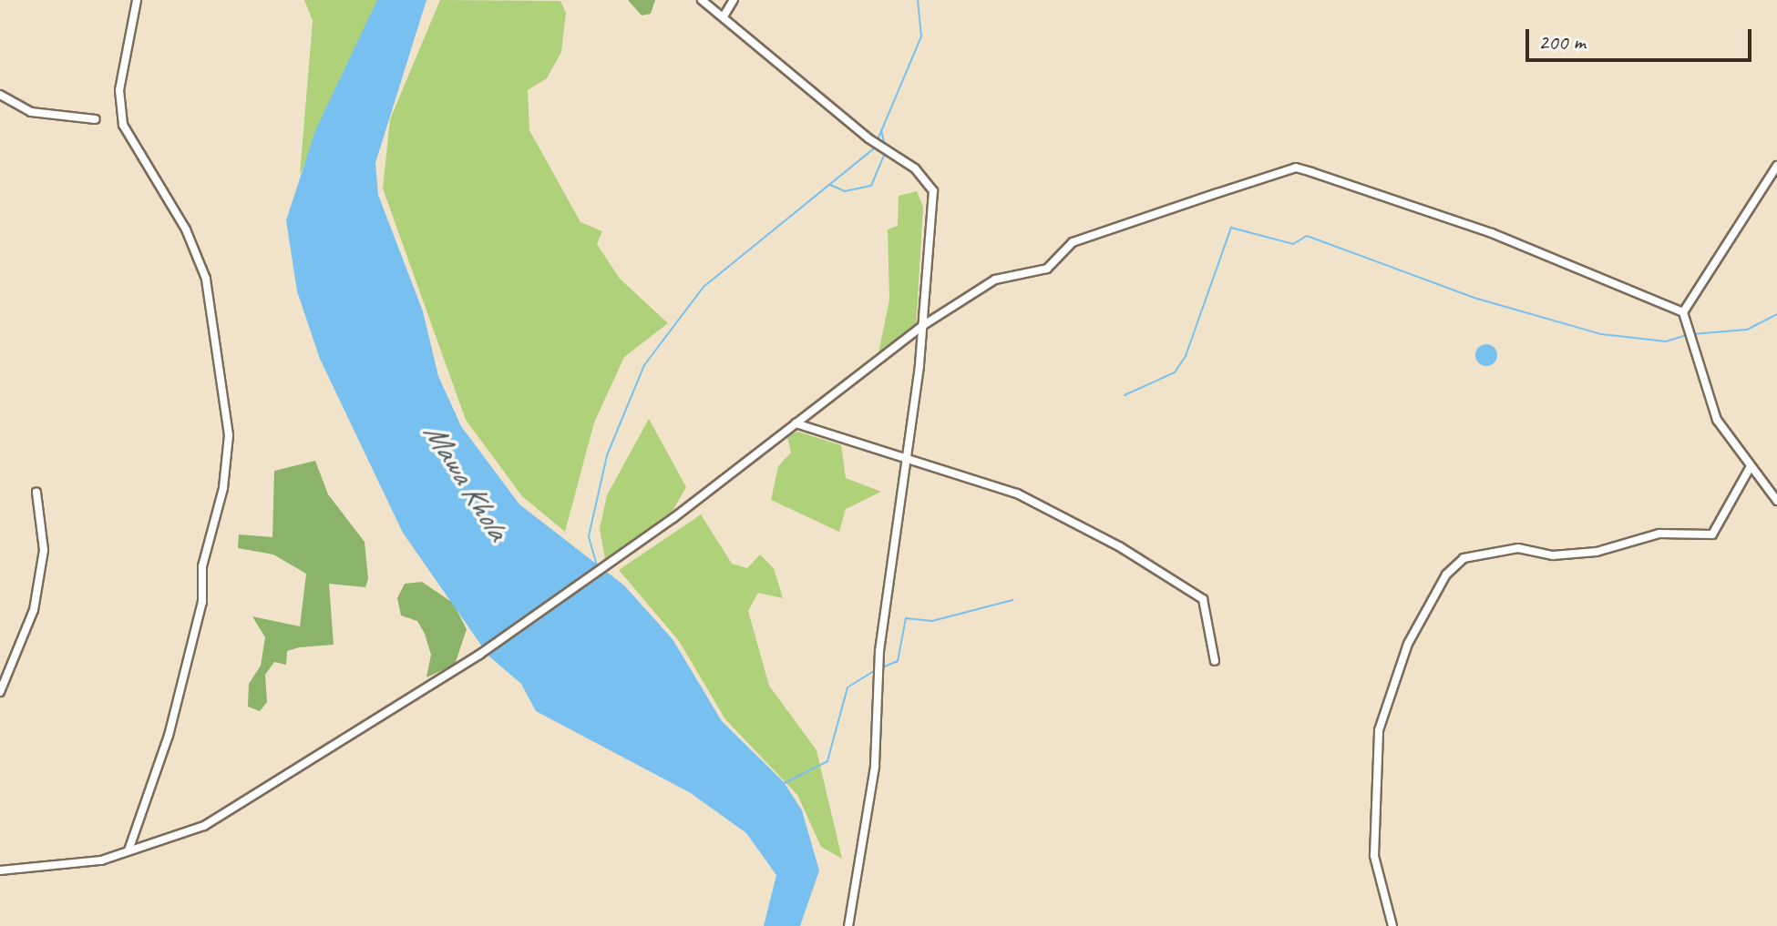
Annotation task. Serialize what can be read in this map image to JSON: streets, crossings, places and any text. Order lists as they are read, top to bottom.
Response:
{
  "water": ["Mawa Khola"],
  "scale_bar": "200 m"
}
